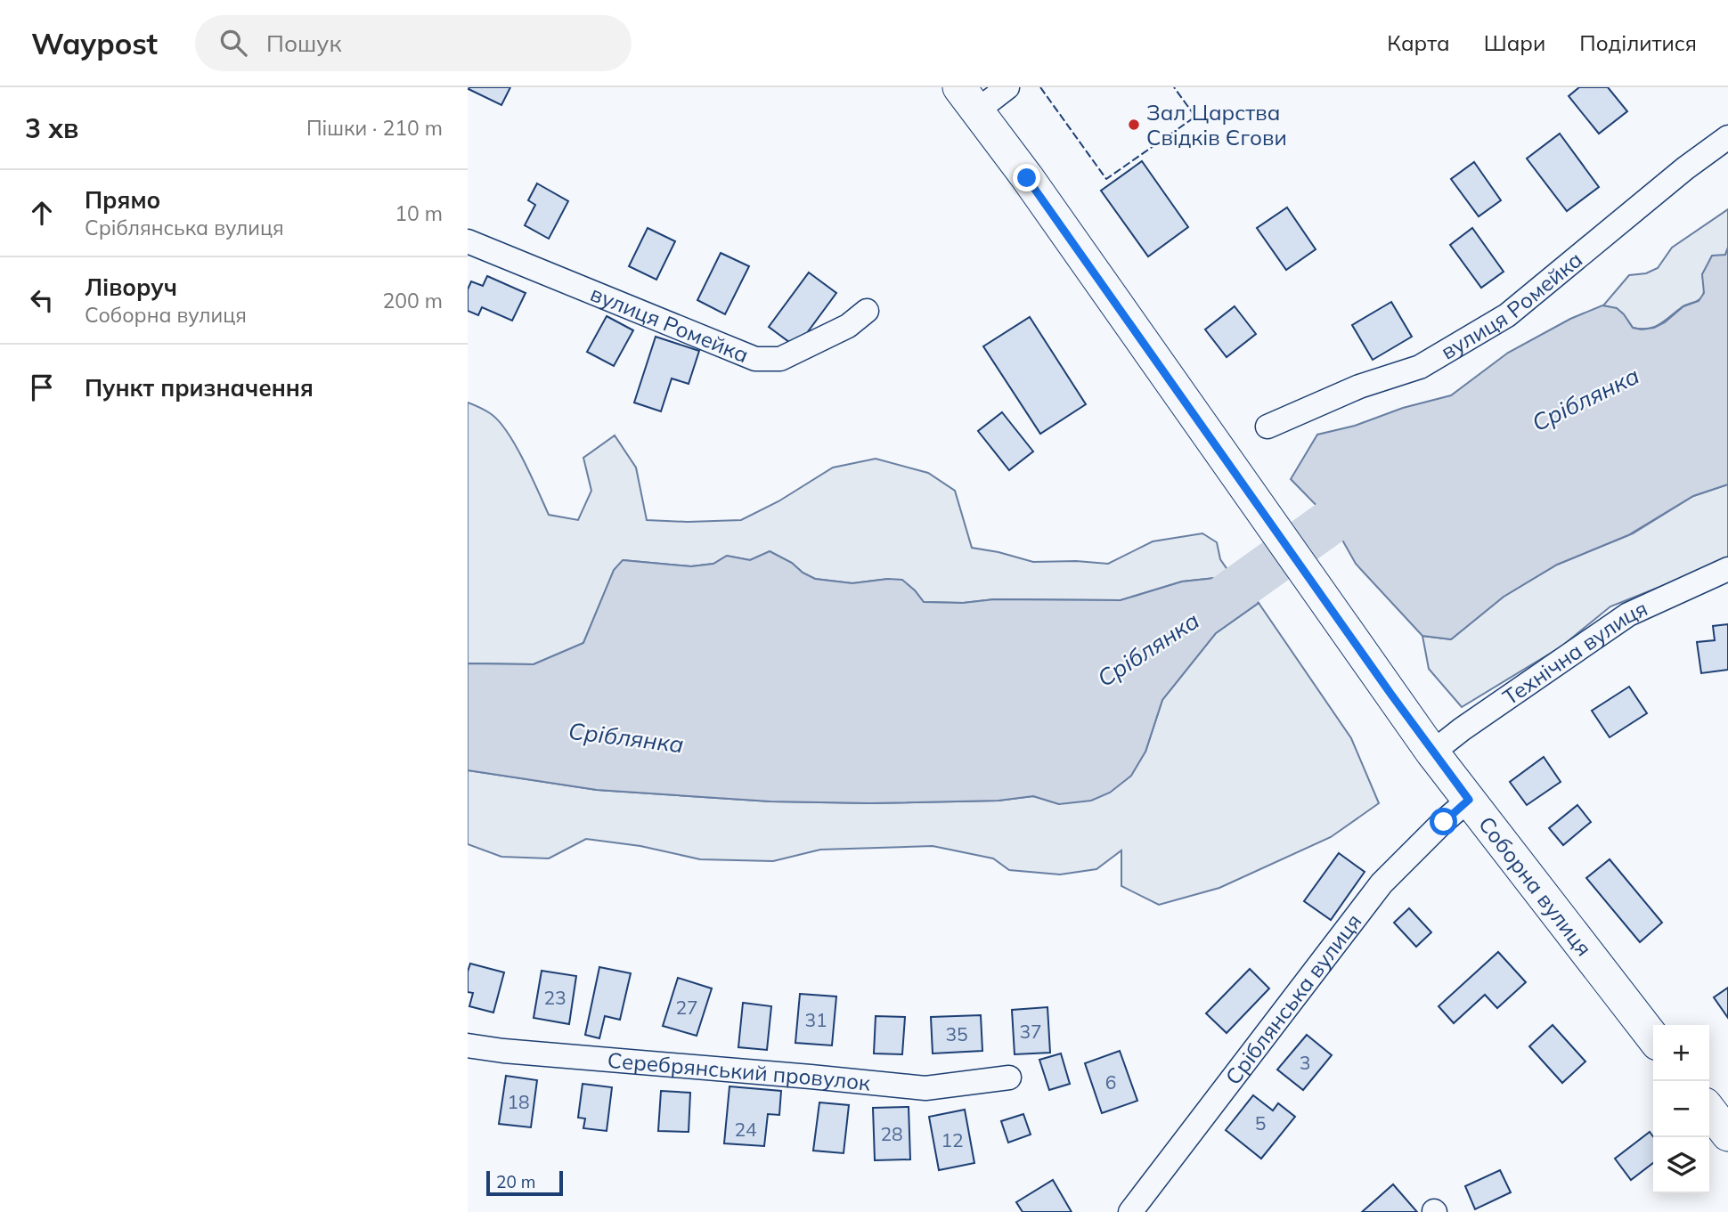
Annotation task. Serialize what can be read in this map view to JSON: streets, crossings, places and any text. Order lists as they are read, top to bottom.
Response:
{
  "streets": {
    "main road": ["Соборна вулиця"],
    "street": [
      "вулиця Ромейка",
      "Технічна вулиця",
      "Сріблянська вулиця",
      "Серебрянський провулок"
    ]
  },
  "crossings": [
    ["Технічна вулиця", "Соборна вулиця"],
    ["Соборна вулиця", "Сріблянська вулиця"]
  ],
  "water": ["Сріблянка"],
  "places": ["Зал Царства Свідків Єгови"],
  "house_numbers": [
    "23",
    "27",
    "31",
    "37",
    "35",
    "3",
    "6",
    "18",
    "5",
    "24",
    "28",
    "12"
  ],
  "scale_bar": "20 m",
  "page": {
    "header": "Waypost",
    "search": "Пошук",
    "nav": ["Карта", "Шари", "Поділитися"],
    "heading": ["3 хв", "Пішки · 210 m"],
    "list": [
      ["Прямо", "Сріблянська вулиця", "10 m"],
      ["Ліворуч", "Соборна вулиця", "200 m"],
      "Пункт призначення"
    ],
    "map_buttons": ["+", "−"],
    "scale": "20 m"
  }
}
